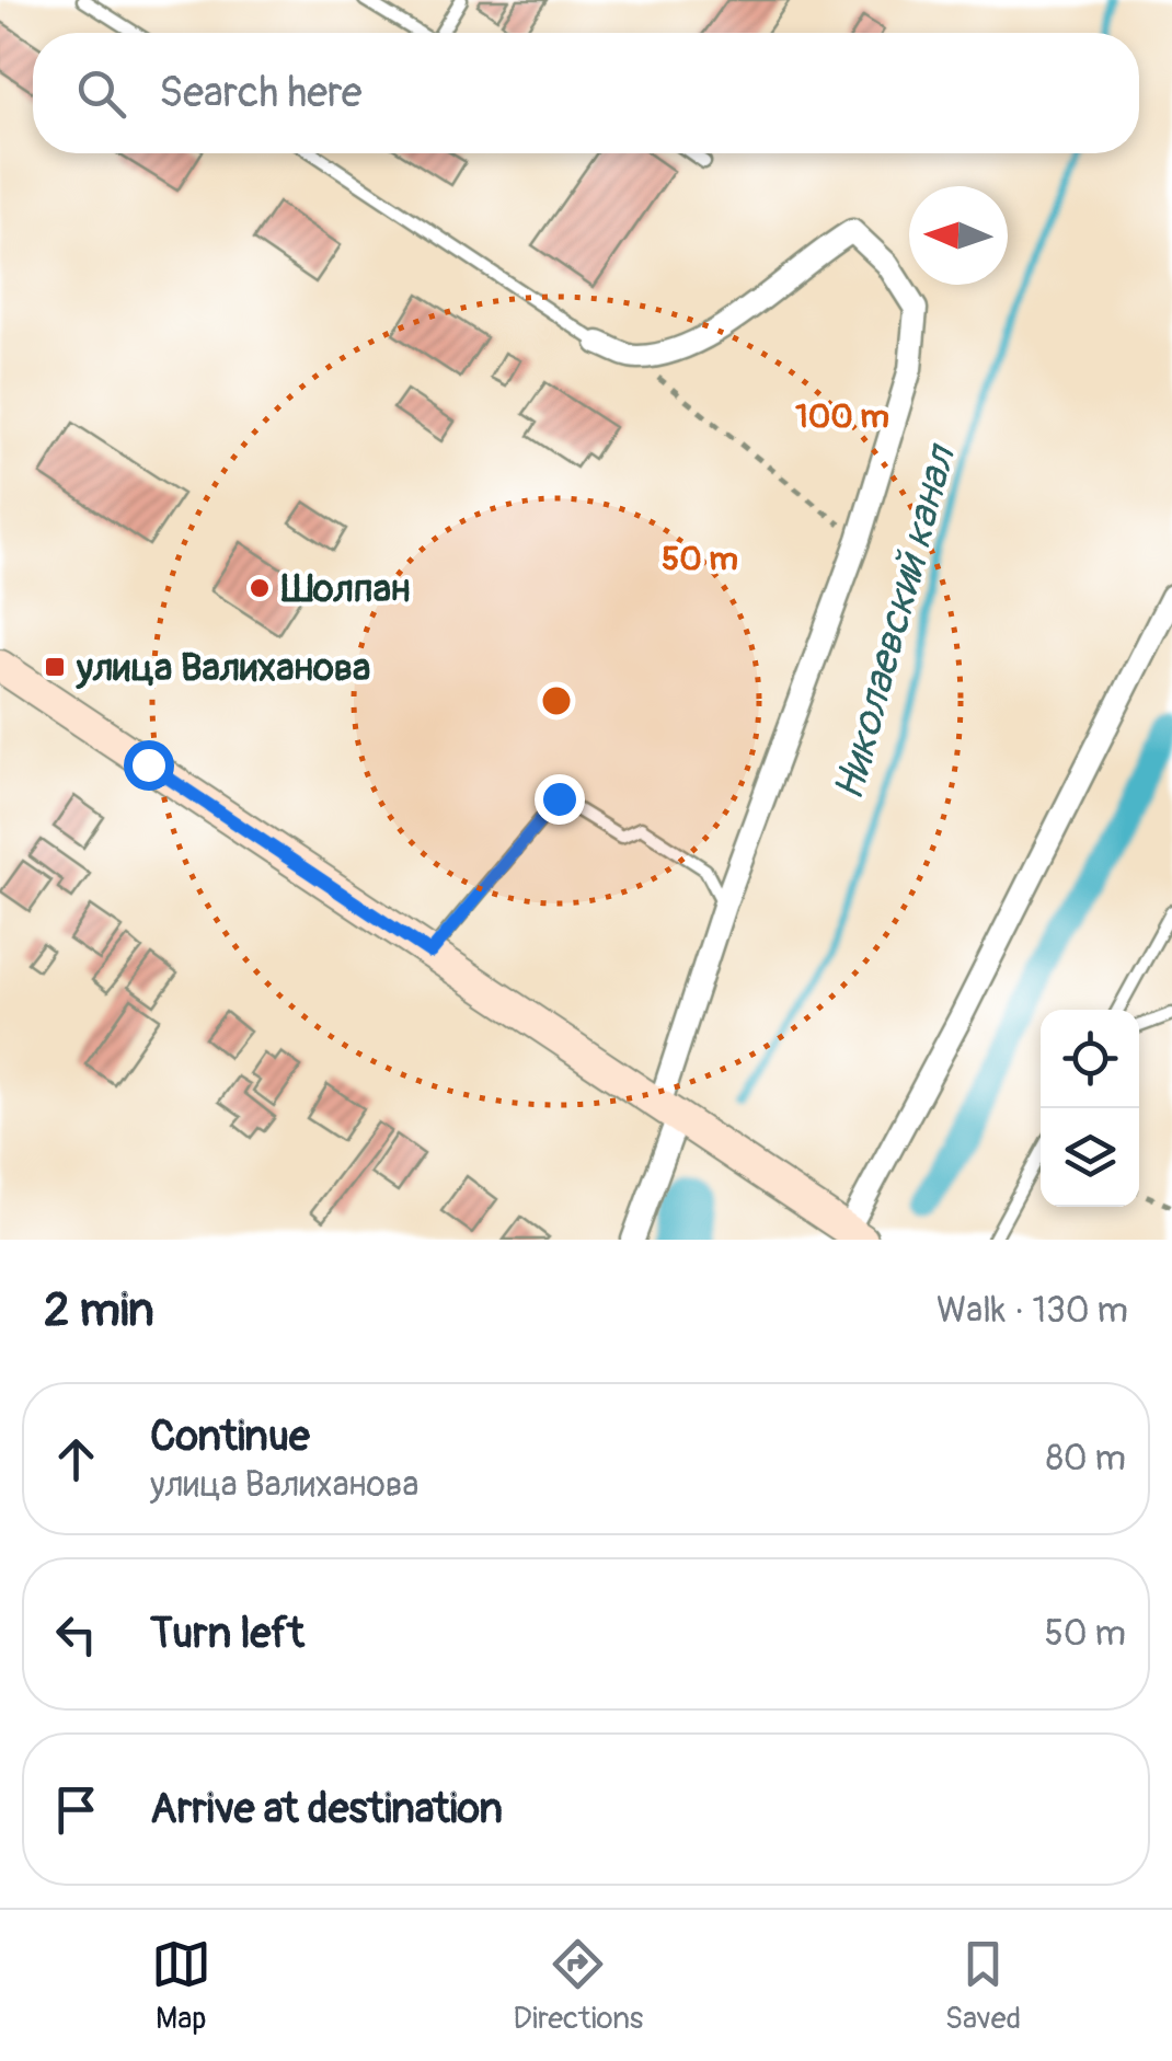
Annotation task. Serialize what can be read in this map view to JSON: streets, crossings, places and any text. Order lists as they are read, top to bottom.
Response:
{
  "water": ["Николаевский канал"],
  "places": {
    "other": ["Шолпан"],
    "transit": ["улица Валиханова"]
  },
  "north": "left",
  "page": {
    "search": "Search here",
    "heading": ["2 min", "Walk · 130 m"],
    "list": [
      ["Continue", "улица Валиханова", "80 m"],
      ["Turn left", "50 m"],
      "Arrive at destination"
    ],
    "nav": ["Map", "Directions", "Saved"]
  },
  "rings": ["100 m", "50 m"]
}
